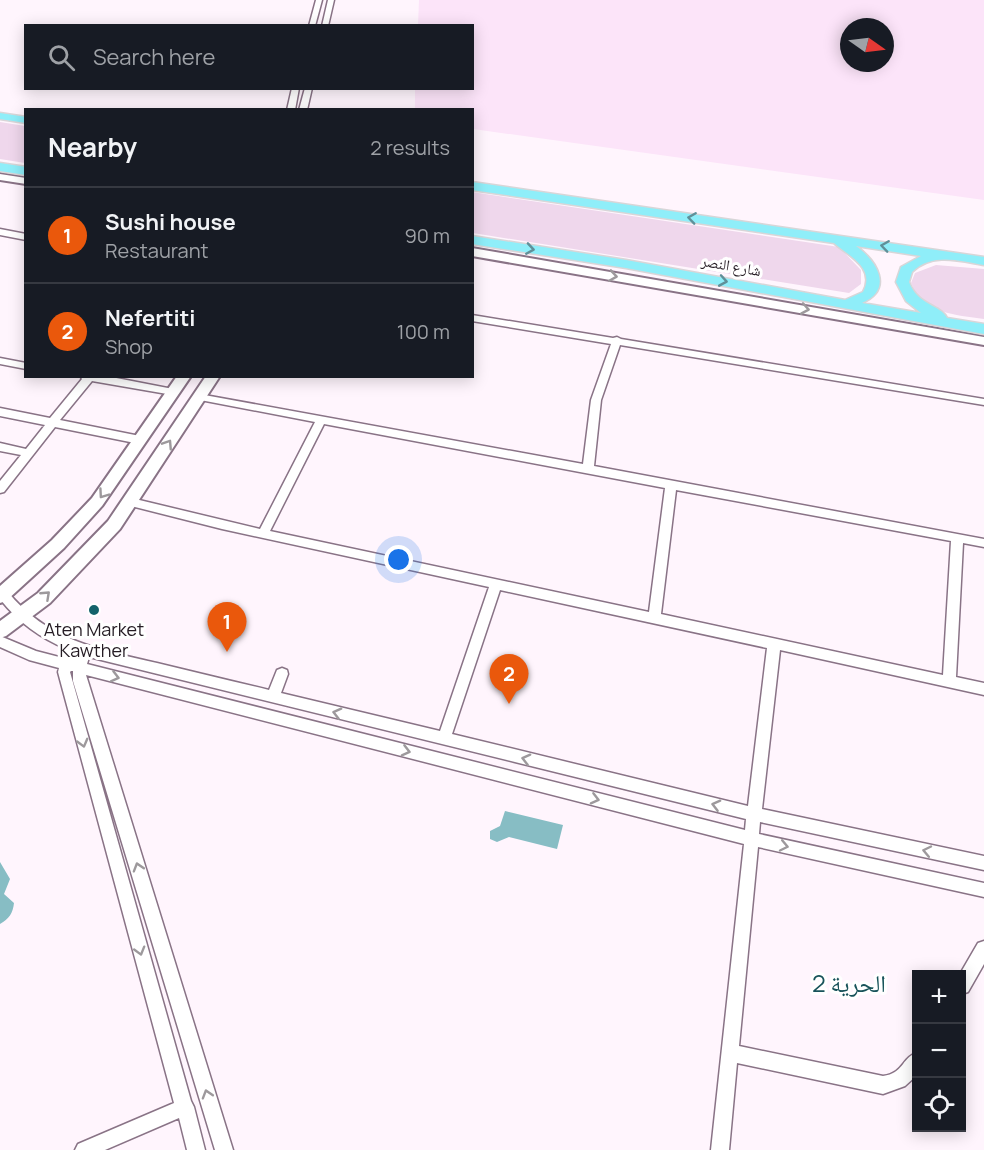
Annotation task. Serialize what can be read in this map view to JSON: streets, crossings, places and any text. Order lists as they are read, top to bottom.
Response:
{
  "streets": {
    "main road": ["شارع النصر"]
  },
  "districts": ["الحرية 2"],
  "places": ["Aten Market Kawther"],
  "north": "right",
  "page": {
    "search": "Search here",
    "heading": ["Nearby", "2 results"],
    "list": [
      {
        "mark": "1",
        "name": "Sushi house",
        "note": "Restaurant",
        "value": "90 m"
      },
      {
        "mark": "2",
        "name": "Nefertiti",
        "note": "Shop",
        "value": "100 m"
      }
    ],
    "pins": ["1", "2"],
    "map_buttons": ["+", "−"]
  }
}
